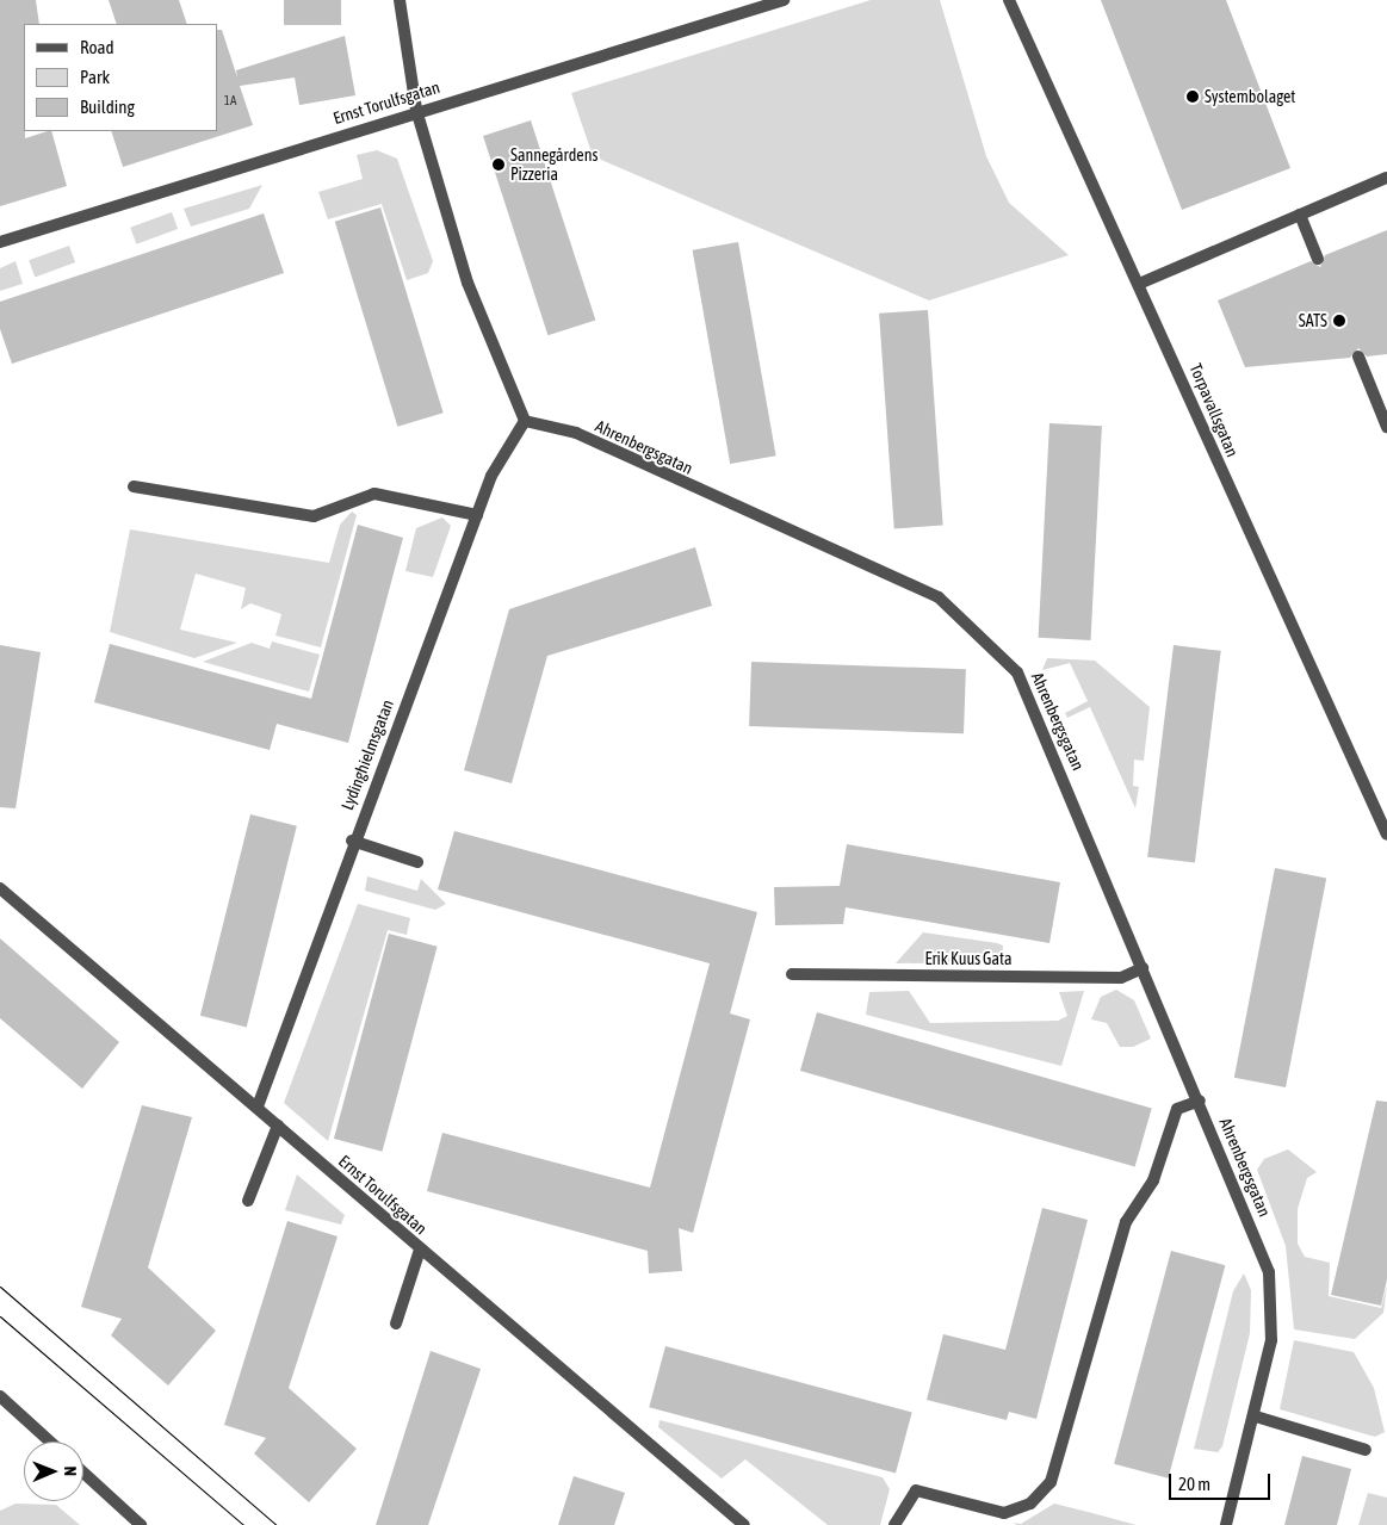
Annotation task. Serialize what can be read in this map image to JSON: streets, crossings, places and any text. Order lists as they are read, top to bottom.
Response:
{
  "streets": {
    "street": [
      "Ernst Torulfsgatan",
      "Torpavallsgatan",
      "Ahrenbergsgatan",
      "Lydinghielmsgatan",
      "Erik Kuus Gata"
    ]
  },
  "crossings": [
    ["Ernst Torulfsgatan", "Lydinghielmsgatan"],
    ["Ahrenbergsgatan", "Lydinghielmsgatan"],
    ["Ahrenbergsgatan", "Erik Kuus Gata"]
  ],
  "places": ["Systembolaget", "Sannegårdens Pizzeria", "SATS"],
  "house_numbers": ["1A"],
  "legend": ["Road", "Park", "Building"],
  "scale_bar": "20 m",
  "north": "right"
}
